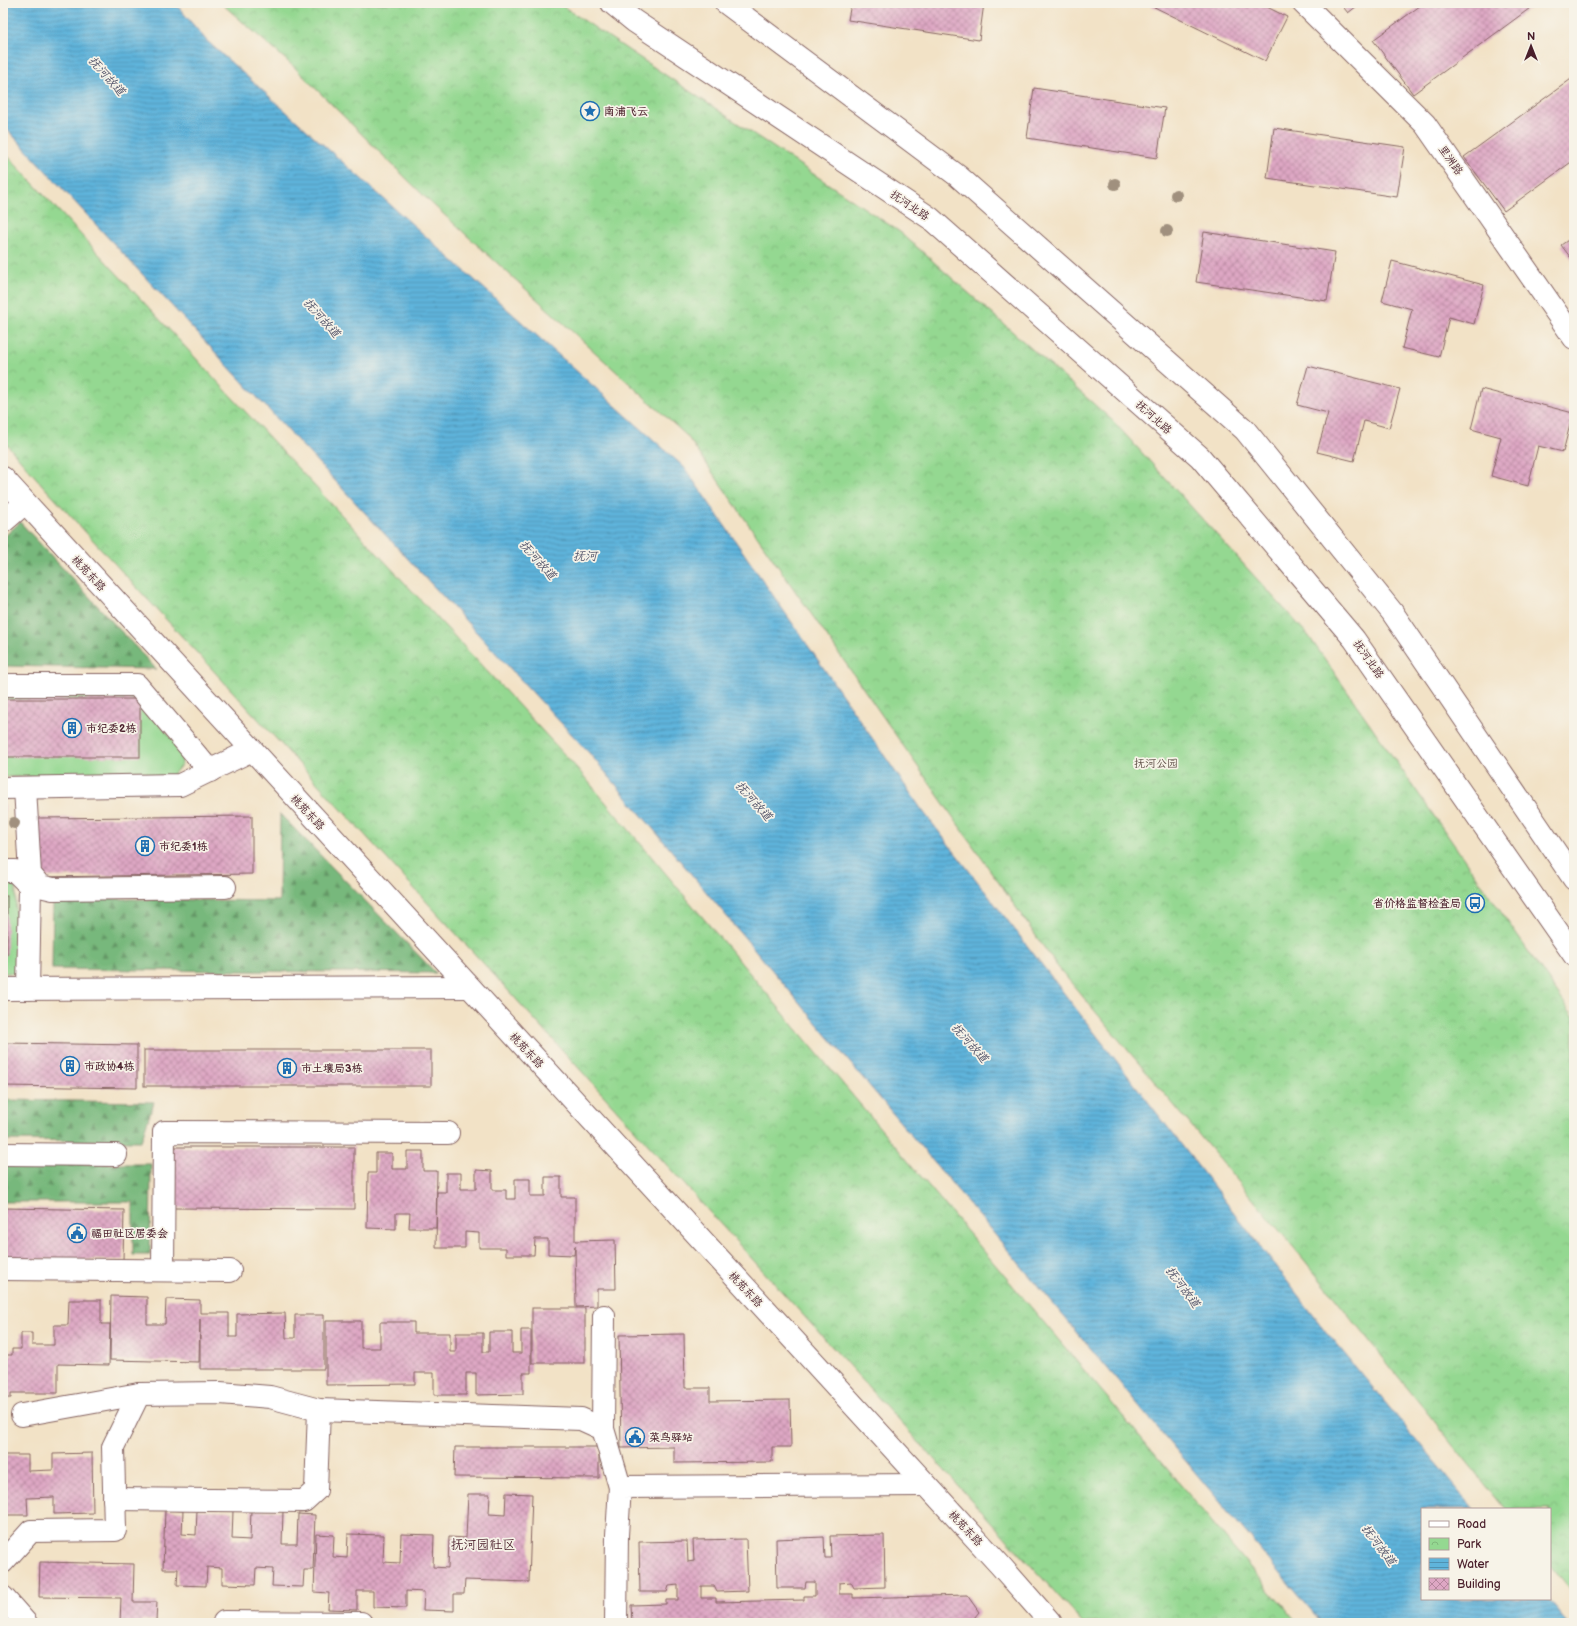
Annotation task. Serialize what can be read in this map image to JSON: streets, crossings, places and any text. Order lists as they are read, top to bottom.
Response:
{
  "streets": {
    "main road": ["里洲路", "抚河北路", "桃苑东路"]
  },
  "districts": ["抚河园社区"],
  "water": ["抚河故道", "抚河"],
  "parks": ["抚河公园"],
  "places": {
    "place": ["南浦飞云"],
    "building": [
      "市纪委2栋",
      "市纪委1栋",
      "市政协4栋",
      "市土壤局3栋"
    ],
    "bus stop": ["省价格监督检查局"],
    "public building": ["福田社区居委会", "菜鸟驿站"]
  },
  "legend": [
    "Road",
    "Park",
    "Water",
    "Building"
  ],
  "north": "top"
}
